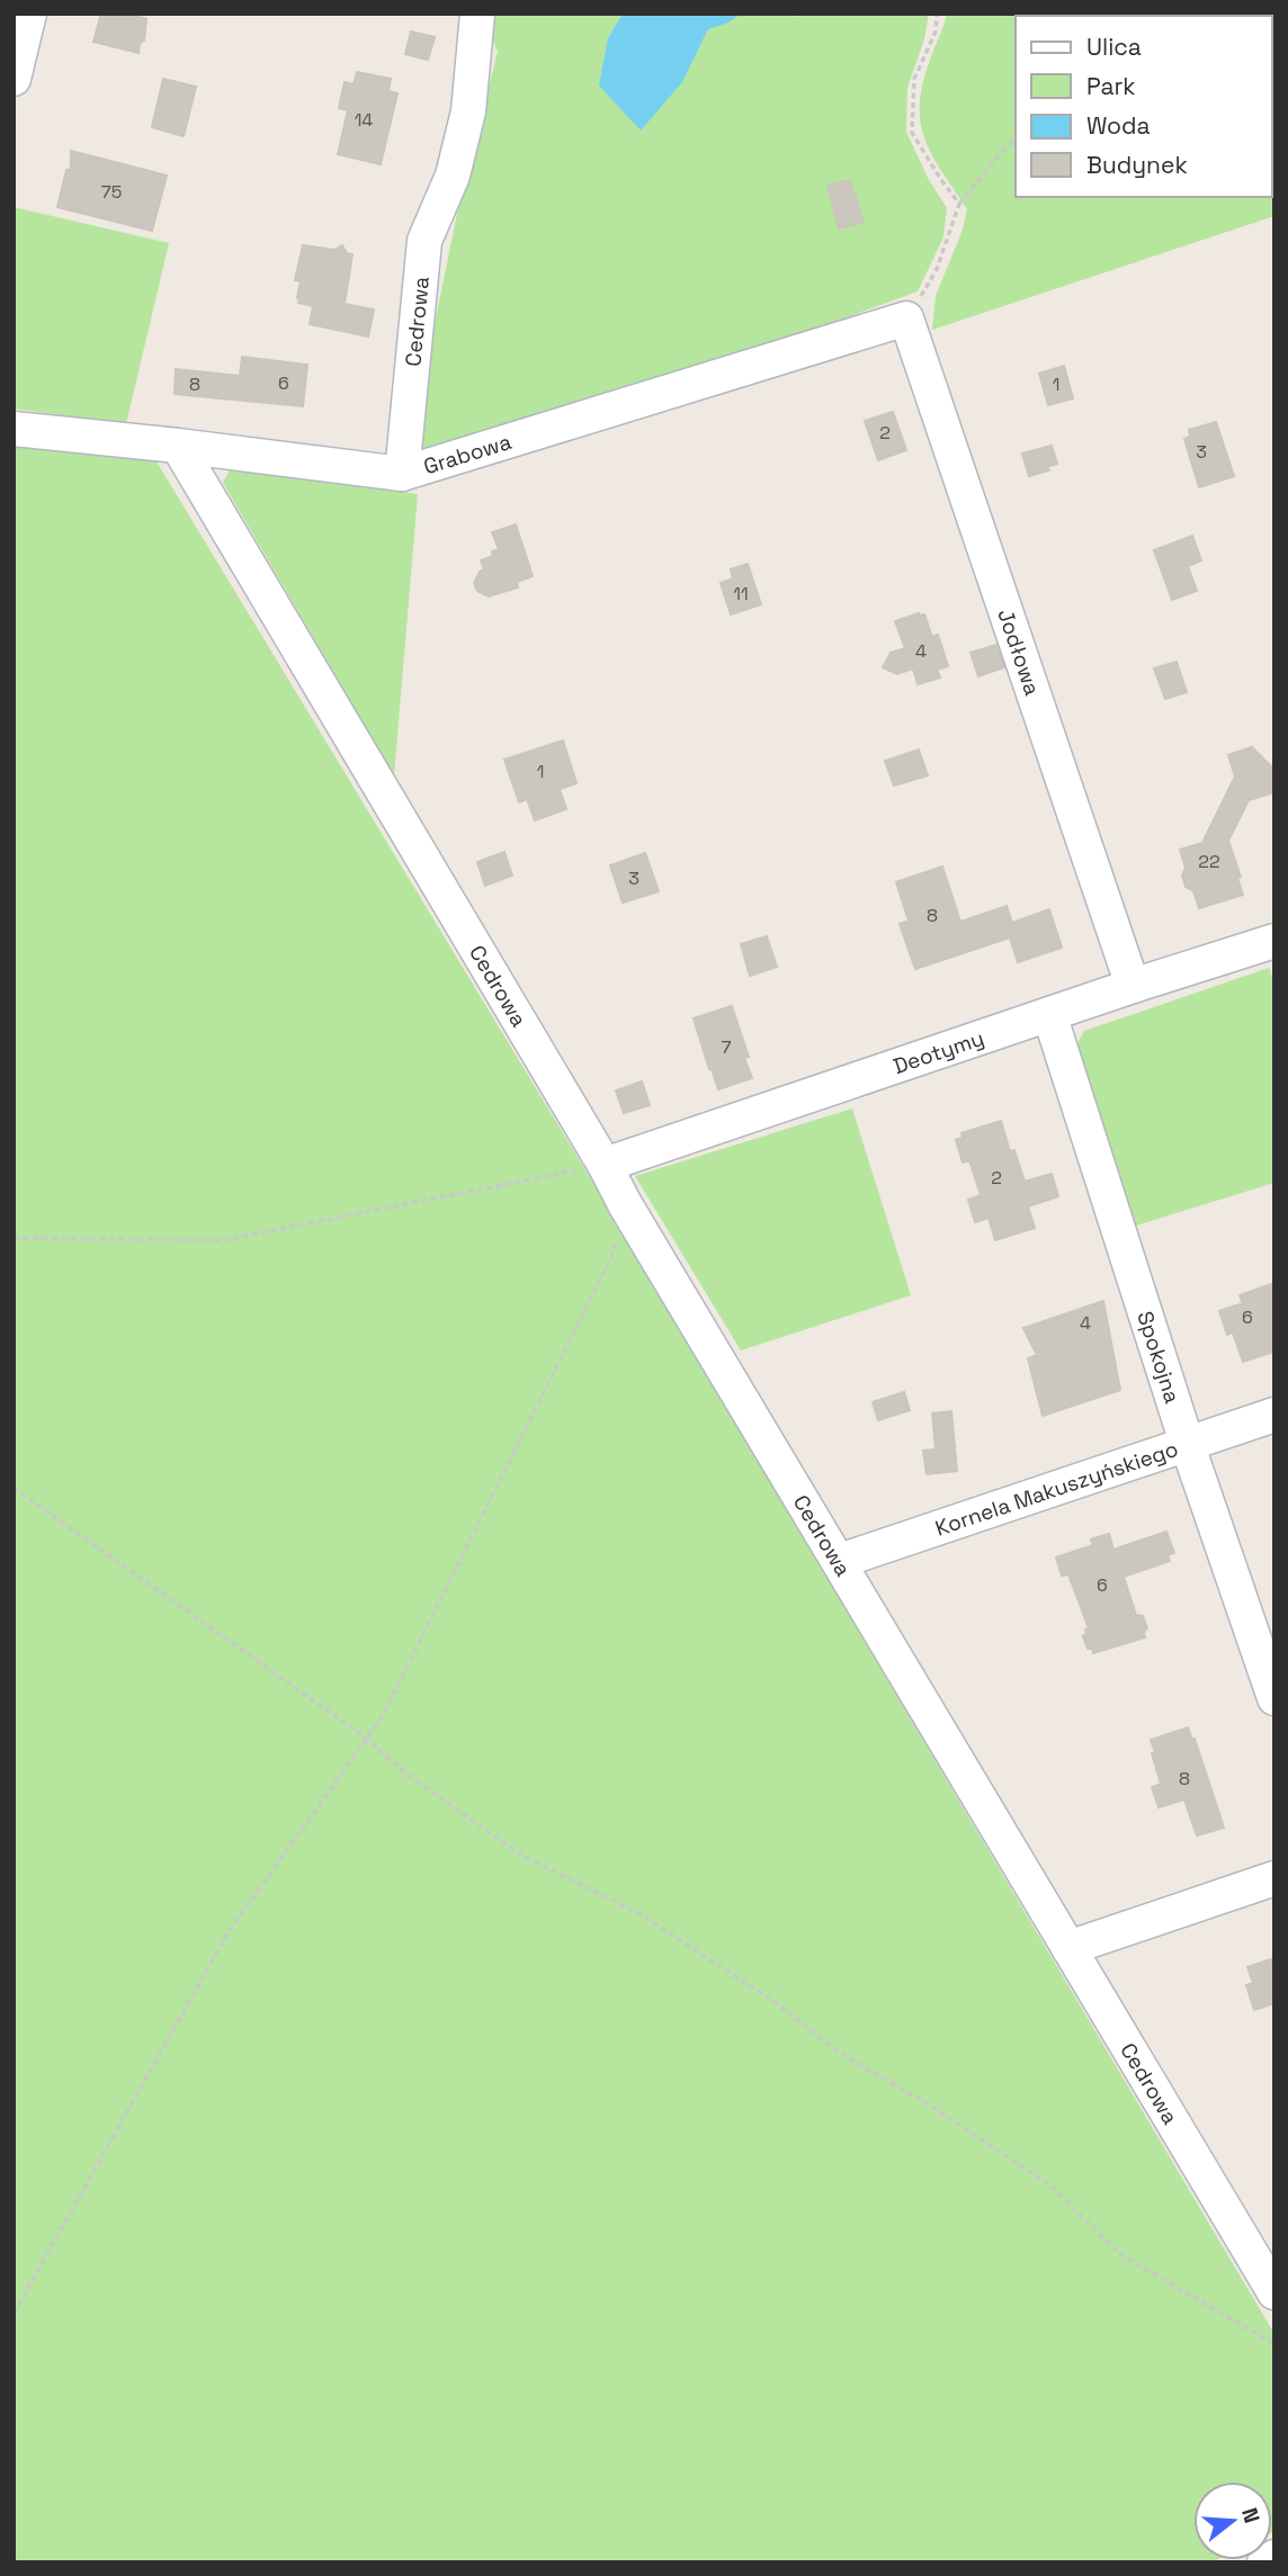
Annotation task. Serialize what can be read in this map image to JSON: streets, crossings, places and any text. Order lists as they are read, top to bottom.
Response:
{
  "streets": {
    "street": [
      "Cedrowa",
      "Grabowa",
      "Jodłowa",
      "Deotymy",
      "Spokojna",
      "Kornela Makuszyńskiego"
    ]
  },
  "crossings": [
    ["Cedrowa", "Grabowa"],
    ["Cedrowa", "Deotymy"],
    ["Cedrowa", "Kornela Makuszyńskiego"],
    ["Grabowa", "Jodłowa"],
    ["Jodłowa", "Deotymy"],
    ["Deotymy", "Spokojna"],
    ["Spokojna", "Kornela Makuszyńskiego"]
  ],
  "house_numbers": [
    "14",
    "75",
    "6",
    "8",
    "1",
    "2",
    "3",
    "11",
    "4",
    "1",
    "22",
    "3",
    "8",
    "7",
    "2",
    "6",
    "4",
    "6",
    "8"
  ],
  "legend": [
    "Ulica",
    "Park",
    "Woda",
    "Budynek"
  ],
  "north": "right"
}
